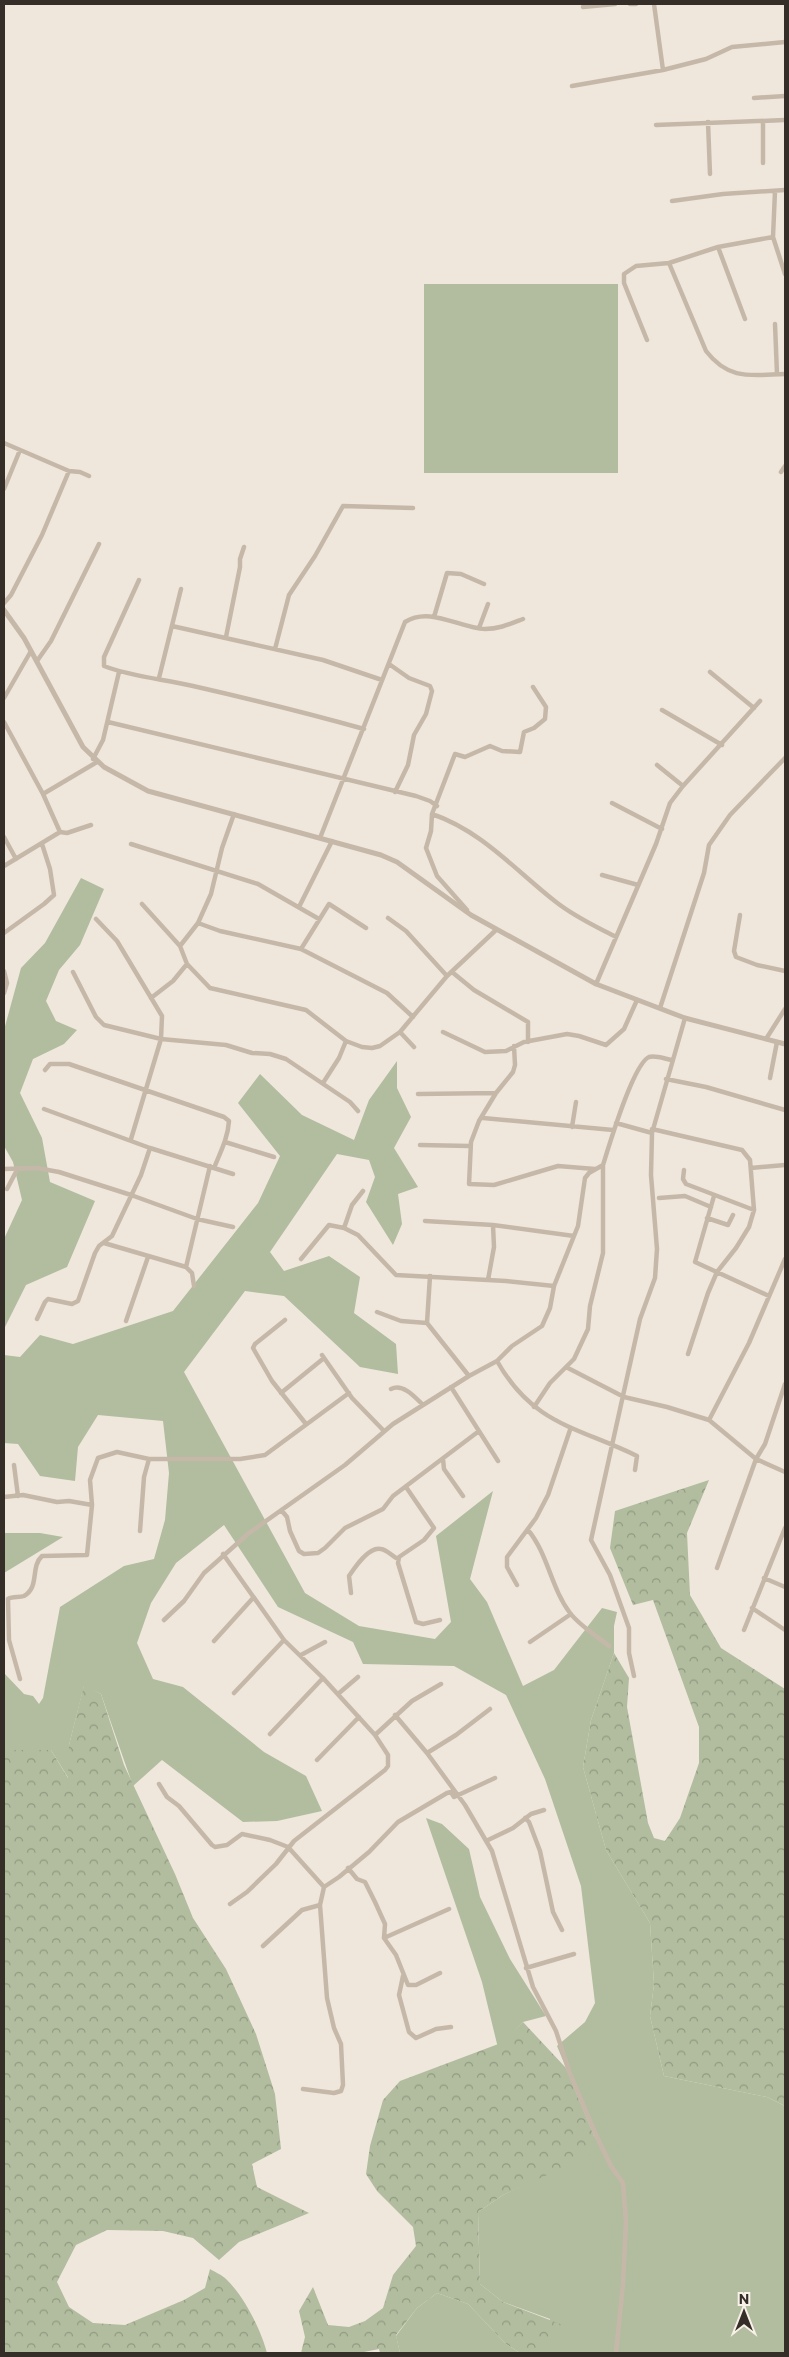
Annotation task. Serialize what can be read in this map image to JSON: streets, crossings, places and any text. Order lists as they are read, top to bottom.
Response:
{
  "north": "top"
}
